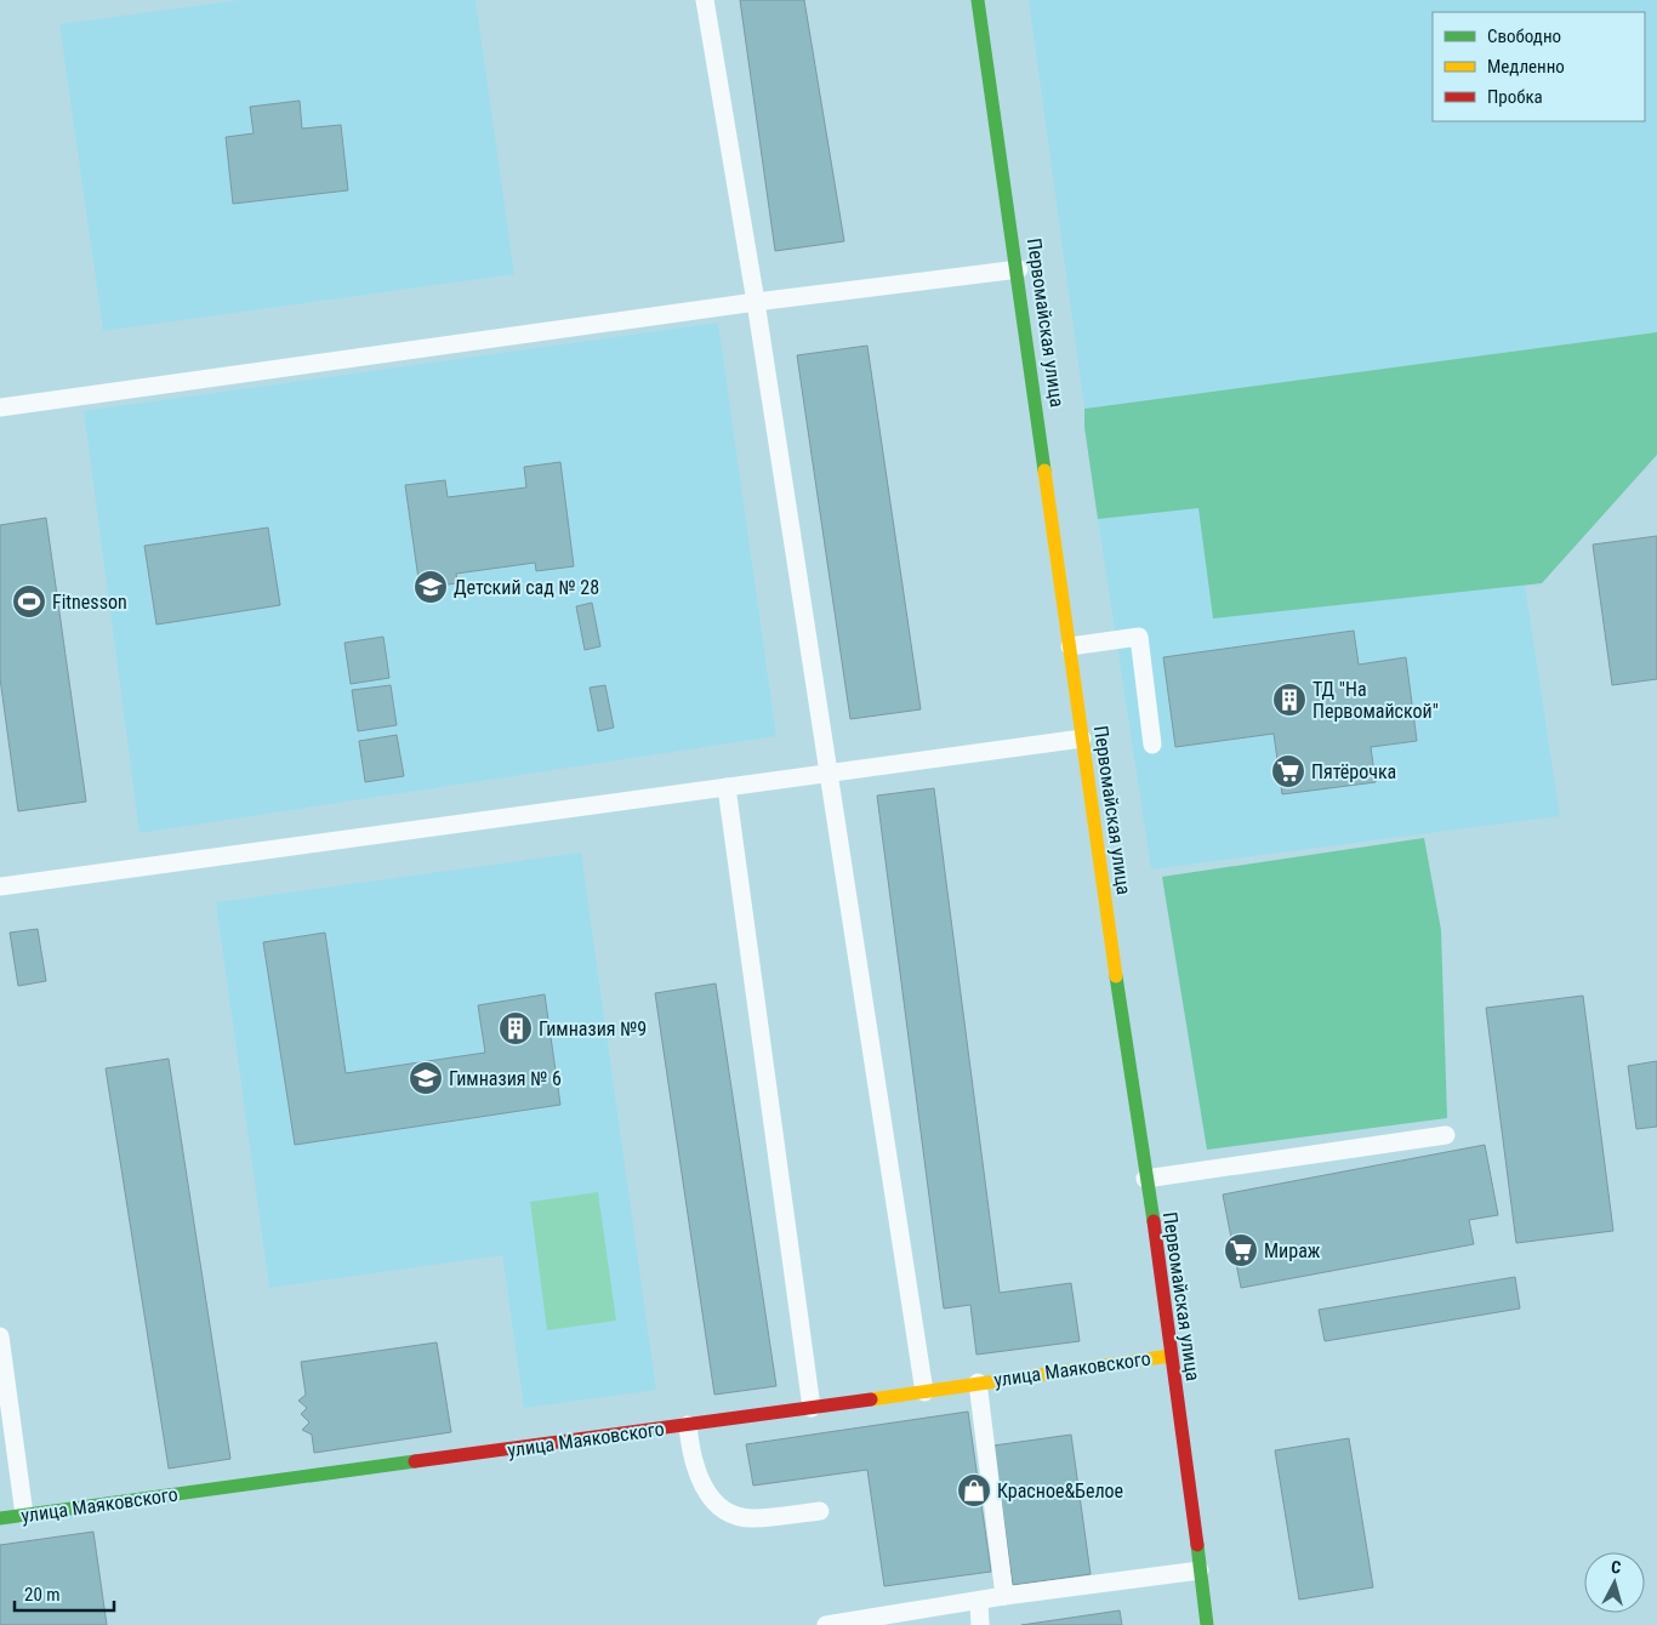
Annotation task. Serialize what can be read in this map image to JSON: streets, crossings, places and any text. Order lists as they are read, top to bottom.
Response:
{
  "streets": {
    "street": ["Первомайская улица", "улица Маяковского"]
  },
  "crossings": [
    ["Первомайская улица", "улица Маяковского"]
  ],
  "places": {
    "school or university": ["Детский сад № 28", "Гимназия № 6"],
    "sports": ["Fitnesson"],
    "building": ["ТД \"На Первомайской\"", "Гимназия №9"],
    "supermarket": ["Пятёрочка", "Мираж"],
    "shop": ["Красное&Белое"]
  },
  "legend": ["Свободно", "Медленно", "Пробка"],
  "scale_bar": "20 m",
  "north": "top"
}
